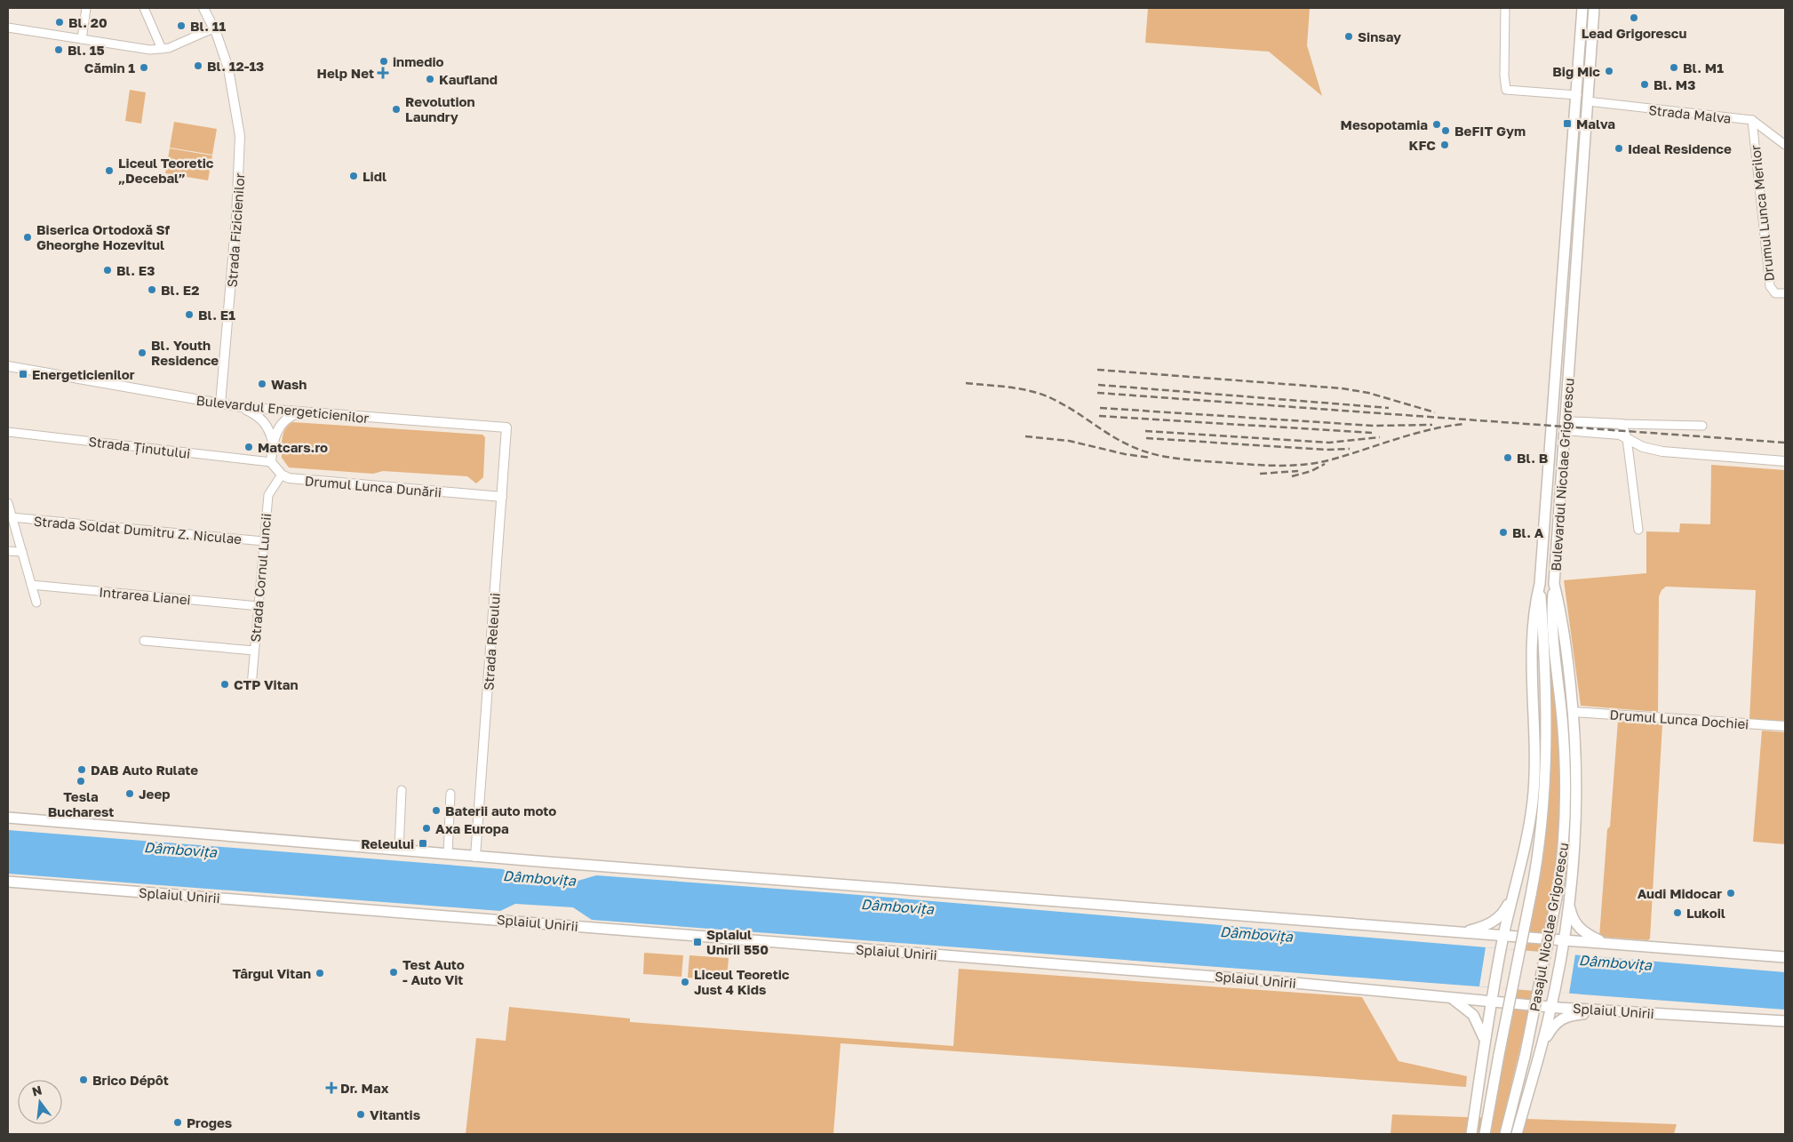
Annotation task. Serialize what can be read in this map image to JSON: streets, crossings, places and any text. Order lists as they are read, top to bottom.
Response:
{
  "streets": {
    "main road": ["Bulevardul Nicolae Grigorescu", "Splaiul Unirii", "Pasajul Nicolae Grigorescu"],
    "street": [
      "Strada Malva",
      "Drumul Lunca Merilor",
      "Strada Fizicienilor",
      "Bulevardul Energeticienilor",
      "Strada Ținutului",
      "Drumul Lunca Dunării",
      "Strada Soldat Dumitru Z. Niculae",
      "Strada Cornul Luncii",
      "Intrarea Lianei",
      "Strada Releului",
      "Drumul Lunca Dochiei"
    ]
  },
  "crossings": [
    ["Strada Malva", "Drumul Lunca Merilor"],
    ["Strada Malva", "Bulevardul Nicolae Grigorescu"],
    ["Strada Fizicienilor", "Bulevardul Energeticienilor"],
    ["Bulevardul Energeticienilor", "Strada Releului"],
    ["Bulevardul Nicolae Grigorescu", "Drumul Lunca Dochiei"],
    ["Bulevardul Nicolae Grigorescu", "Splaiul Unirii"],
    ["Bulevardul Nicolae Grigorescu", "Pasajul Nicolae Grigorescu"],
    ["Drumul Lunca Dunării", "Strada Cornul Luncii"],
    ["Drumul Lunca Dunării", "Strada Releului"],
    ["Strada Soldat Dumitru Z. Niculae", "Strada Cornul Luncii"],
    ["Strada Cornul Luncii", "Intrarea Lianei"]
  ],
  "water": ["Dâmbovița"],
  "places": {
    "other": [
      "Lead Grigorescu",
      "Bl. 20",
      "Bl. 11",
      "Sinsay",
      "Bl. 15",
      "inmedio",
      "Bl. 12-13",
      "Cămin 1",
      "Bl. M1",
      "Big Mic",
      "Kaufland",
      "Bl. M3",
      "Revolution Laundry",
      "Mesopotamia",
      "BeFIT Gym",
      "KFC",
      "Ideal Residence",
      "Liceul Teoretic „Decebal”",
      "Lidl",
      "Biserica Ortodoxă Sf Gheorghe Hozevitul",
      "Bl. E3",
      "Bl. E2",
      "Bl. E1",
      "Bl. Youth Residence",
      "Wash",
      "Matcars.ro",
      "Bl. B",
      "Bl. A",
      "CTP Vitan",
      "DAB Auto Rulate",
      "Tesla Bucharest",
      "Jeep",
      "Baterii auto moto",
      "Axa Europa",
      "Audi Midocar",
      "Lukoil",
      "Test Auto - Auto Vit",
      "Târgul Vitan",
      "Liceul Teoretic Just 4 Kids",
      "Brico Dépôt",
      "Vitantis",
      "Proges"
    ],
    "health": ["Help Net", "Dr. Max"],
    "transit": [
      "Malva",
      "Energeticienilor",
      "Releului",
      "Splaiul Unirii 550"
    ]
  },
  "north": "top"
}
